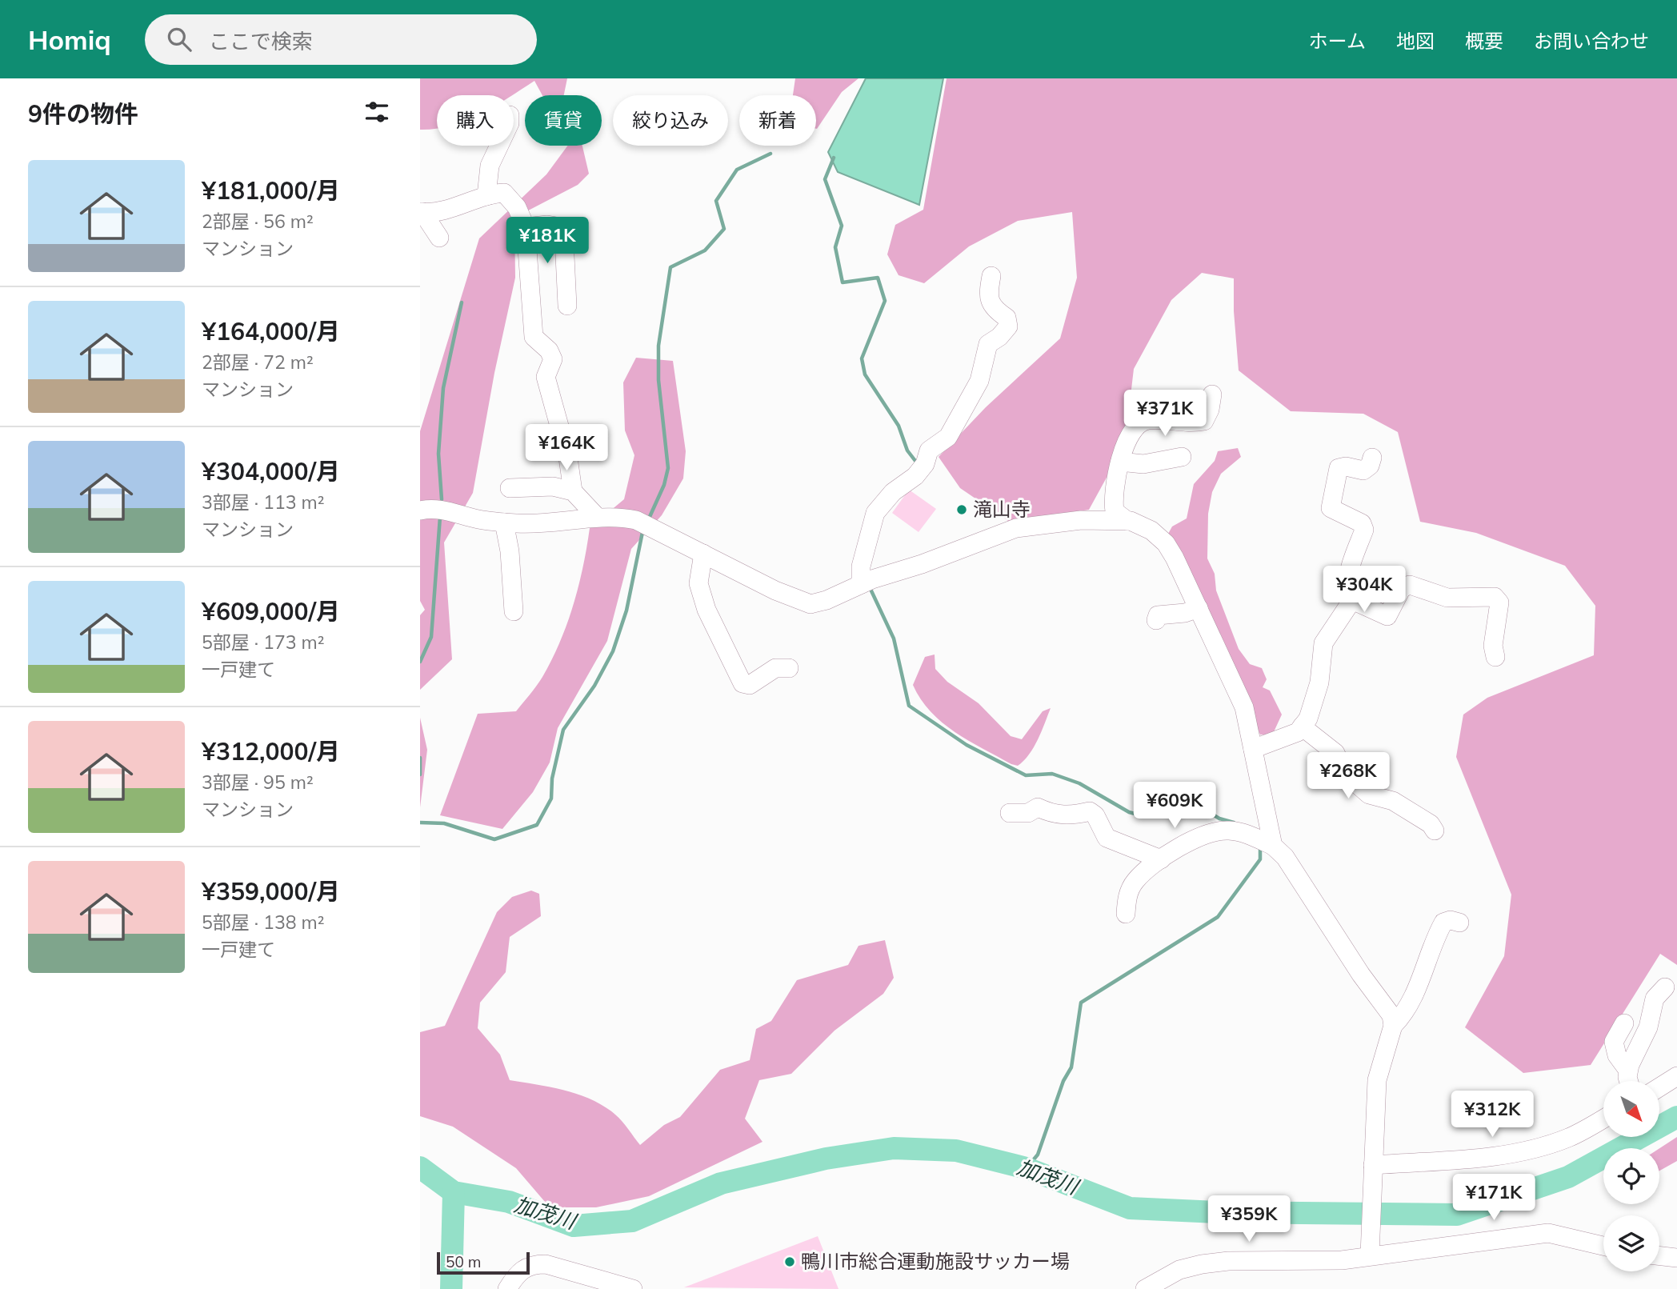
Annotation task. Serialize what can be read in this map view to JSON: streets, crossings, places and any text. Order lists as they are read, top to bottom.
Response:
{
  "water": ["加茂川"],
  "places": ["滝山寺", "鴨川市総合運動施設サッカー場"],
  "scale_bar": "50 m",
  "north": "bottom right",
  "page": {
    "header": "Homiq",
    "search": "ここで検索",
    "nav": [
      "ホーム",
      "地図",
      "概要",
      "お問い合わせ"
    ],
    "heading": "9件の物件",
    "chip": [
      "購入",
      "賃貸",
      "絞り込み",
      "新着"
    ],
    "list": [
      {
        "name": "¥181,000/月",
        "note": "2部屋 · 56 m² · マンション"
      },
      {
        "name": "¥164,000/月",
        "note": "2部屋 · 72 m² · マンション"
      },
      {
        "name": "¥304,000/月",
        "note": "3部屋 · 113 m² · マンション"
      },
      {
        "name": "¥609,000/月",
        "note": "5部屋 · 173 m² · 一戸建て"
      },
      {
        "name": "¥312,000/月",
        "note": "3部屋 · 95 m² · マンション"
      },
      {
        "name": "¥359,000/月",
        "note": "5部屋 · 138 m² · 一戸建て"
      }
    ],
    "price": [
      "¥181K",
      "¥371K",
      "¥164K",
      "¥304K",
      "¥268K",
      "¥609K",
      "¥312K",
      "¥171K",
      "¥359K"
    ],
    "scale": "50 m"
  }
}
